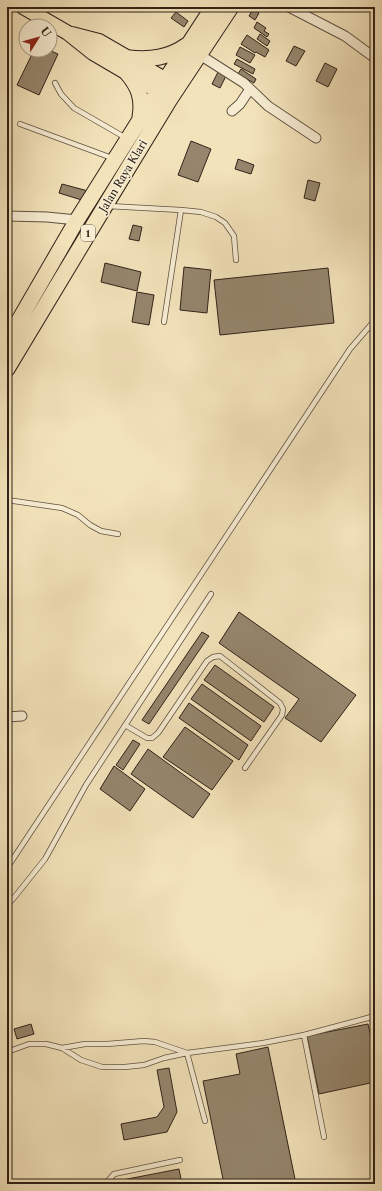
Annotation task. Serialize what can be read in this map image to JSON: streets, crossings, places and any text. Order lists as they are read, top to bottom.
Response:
{
  "streets": {
    "highway": ["Jalan Raya Klari", "1"]
  },
  "north": "top right"
}
